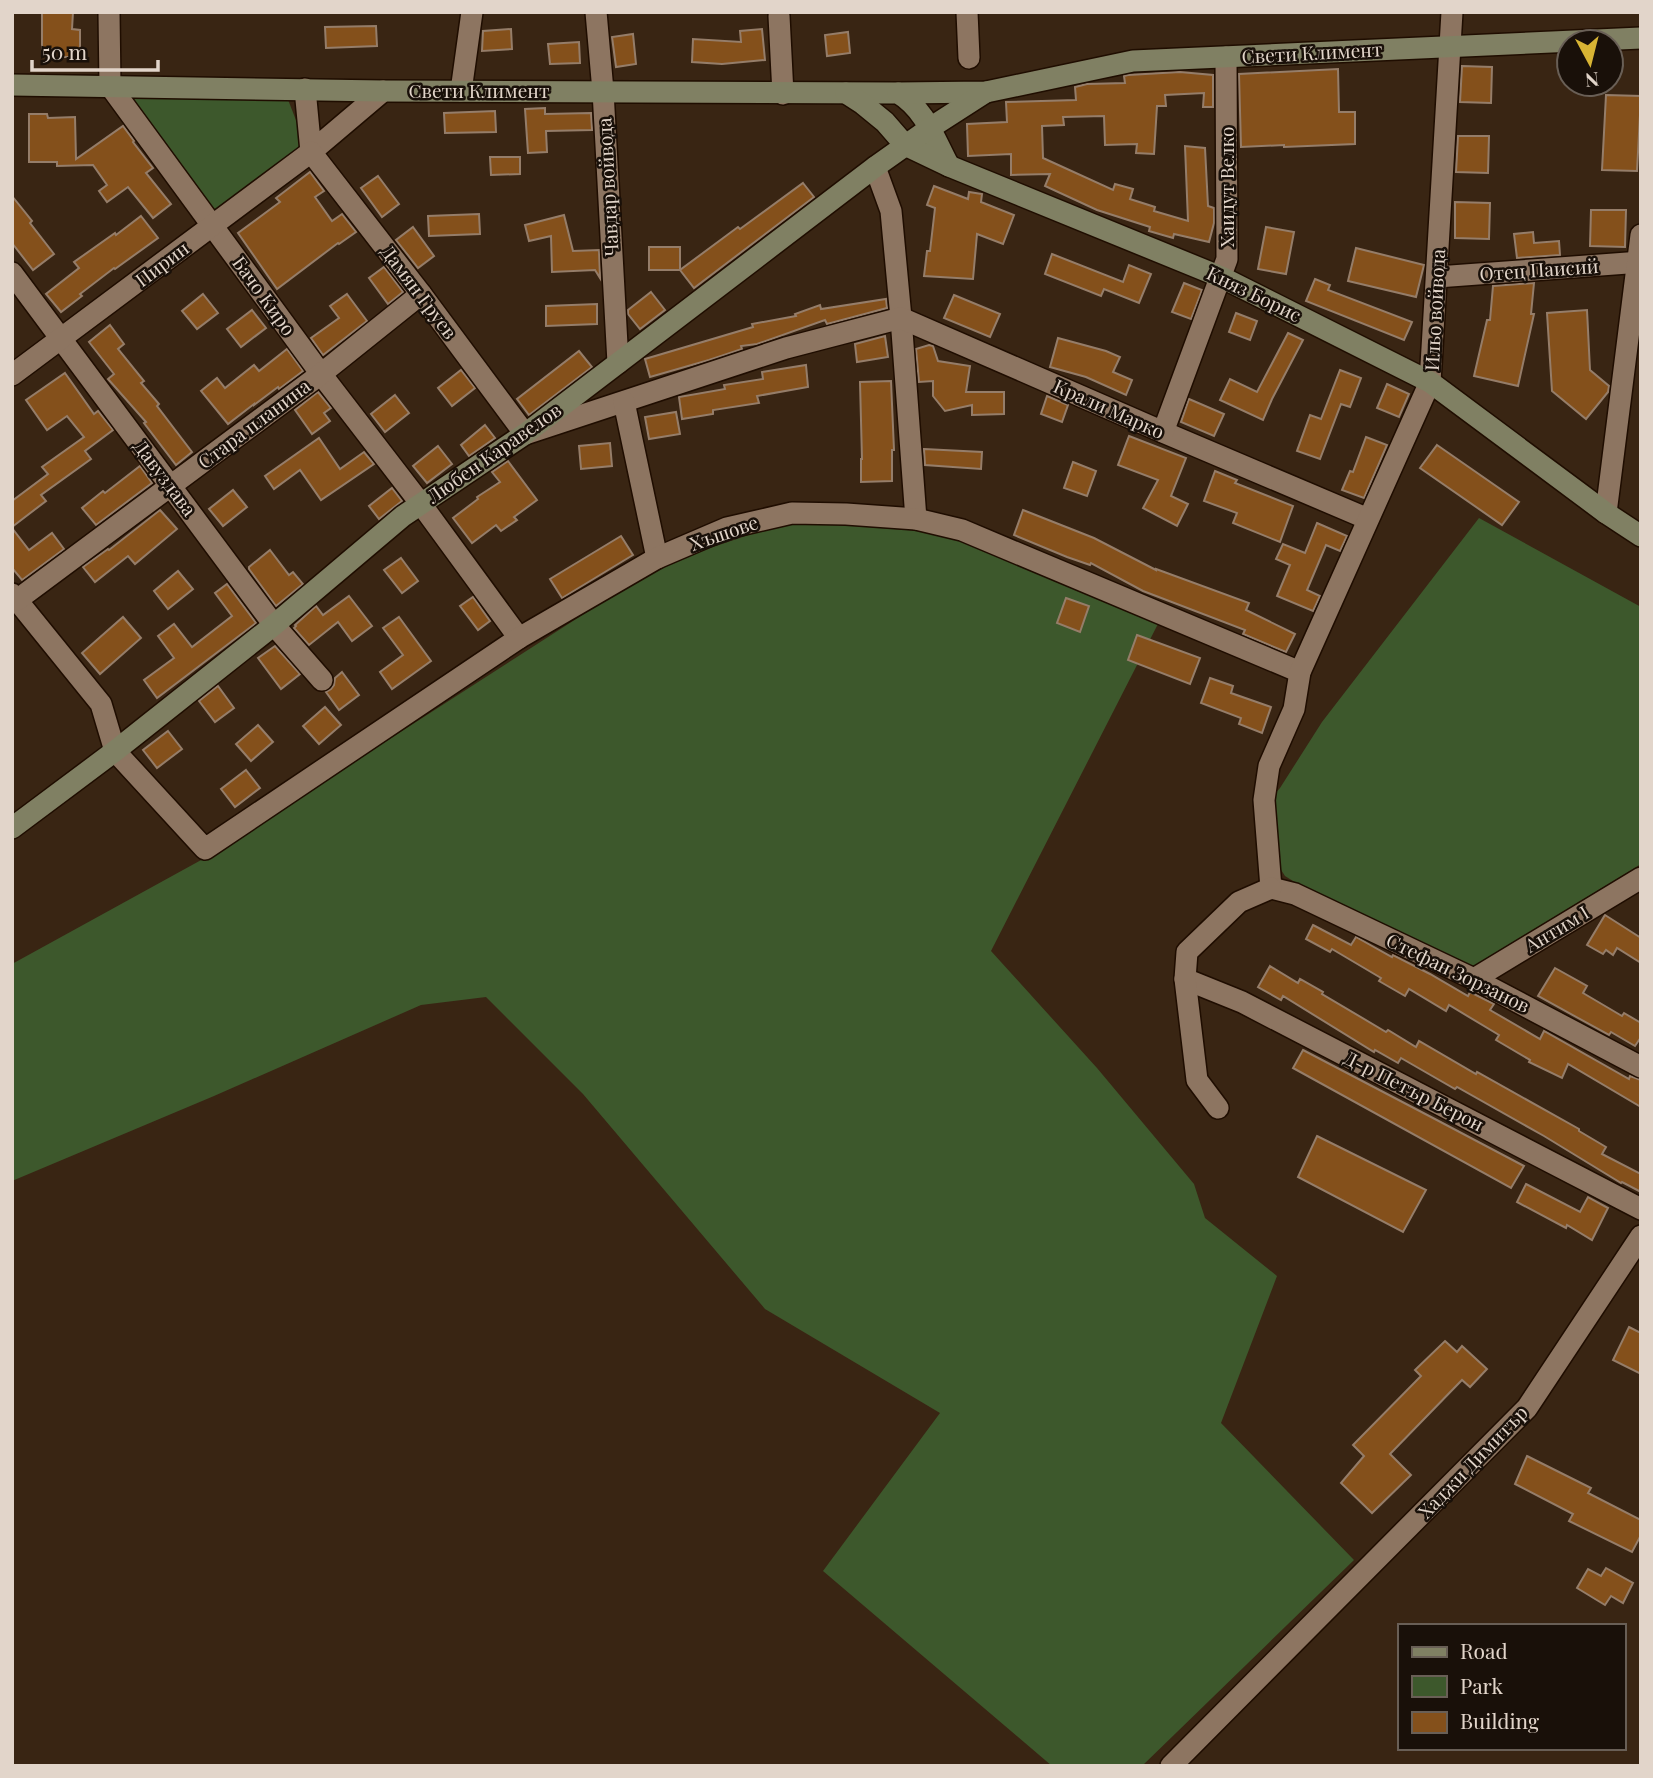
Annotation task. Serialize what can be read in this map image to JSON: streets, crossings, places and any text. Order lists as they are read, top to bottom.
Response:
{
  "streets": {
    "street": [
      "Свети Климент",
      "Чавдар войвода",
      "Хаидут Велко",
      "Пирин",
      "Отец Паисий",
      "Дамян Груев",
      "Княз Борис",
      "Бачо Киро",
      "Ильо войвода",
      "Крали Марко",
      "Стара планина",
      "Любен Каравелов",
      "Давуздава",
      "Хъшове",
      "Антим I",
      "Стефан Зорзанов",
      "Д-р Петър Берон",
      "Хаджи Димитър"
    ]
  },
  "crossings": [
    ["Свети Климент", "Чавдар войвода"],
    ["Свети Климент", "Хаидут Велко"],
    ["Свети Климент", "Пирин"],
    ["Свети Климент", "Княз Борис"],
    ["Свети Климент", "Бачо Киро"],
    ["Свети Климент", "Ильо войвода"],
    ["Свети Климент", "Любен Каравелов"],
    ["Чавдар войвода", "Любен Каравелов"],
    ["Хаидут Велко", "Княз Борис"],
    ["Хаидут Велко", "Крали Марко"],
    ["Пирин", "Дамян Груев"],
    ["Пирин", "Бачо Киро"],
    ["Пирин", "Давуздава"],
    ["Отец Паисий", "Ильо войвода"],
    ["Дамян Груев", "Стара планина"],
    ["Дамян Груев", "Любен Каравелов"],
    ["Княз Борис", "Ильо войвода"],
    ["Княз Борис", "Любен Каравелов"],
    ["Бачо Киро", "Стара планина"],
    ["Бачо Киро", "Любен Каравелов"],
    ["Бачо Киро", "Хъшове"],
    ["Ильо войвода", "Крали Марко"],
    ["Ильо войвода", "Хъшове"],
    ["Ильо войвода", "Стефан Зорзанов"],
    ["Стара планина", "Давуздава"],
    ["Любен Каравелов", "Давуздава"],
    ["Любен Каравелов", "Хъшове"],
    ["Антим I", "Стефан Зорзанов"]
  ],
  "legend": ["Road", "Park", "Building"],
  "scale_bar": "50 m",
  "north": "bottom"
}
